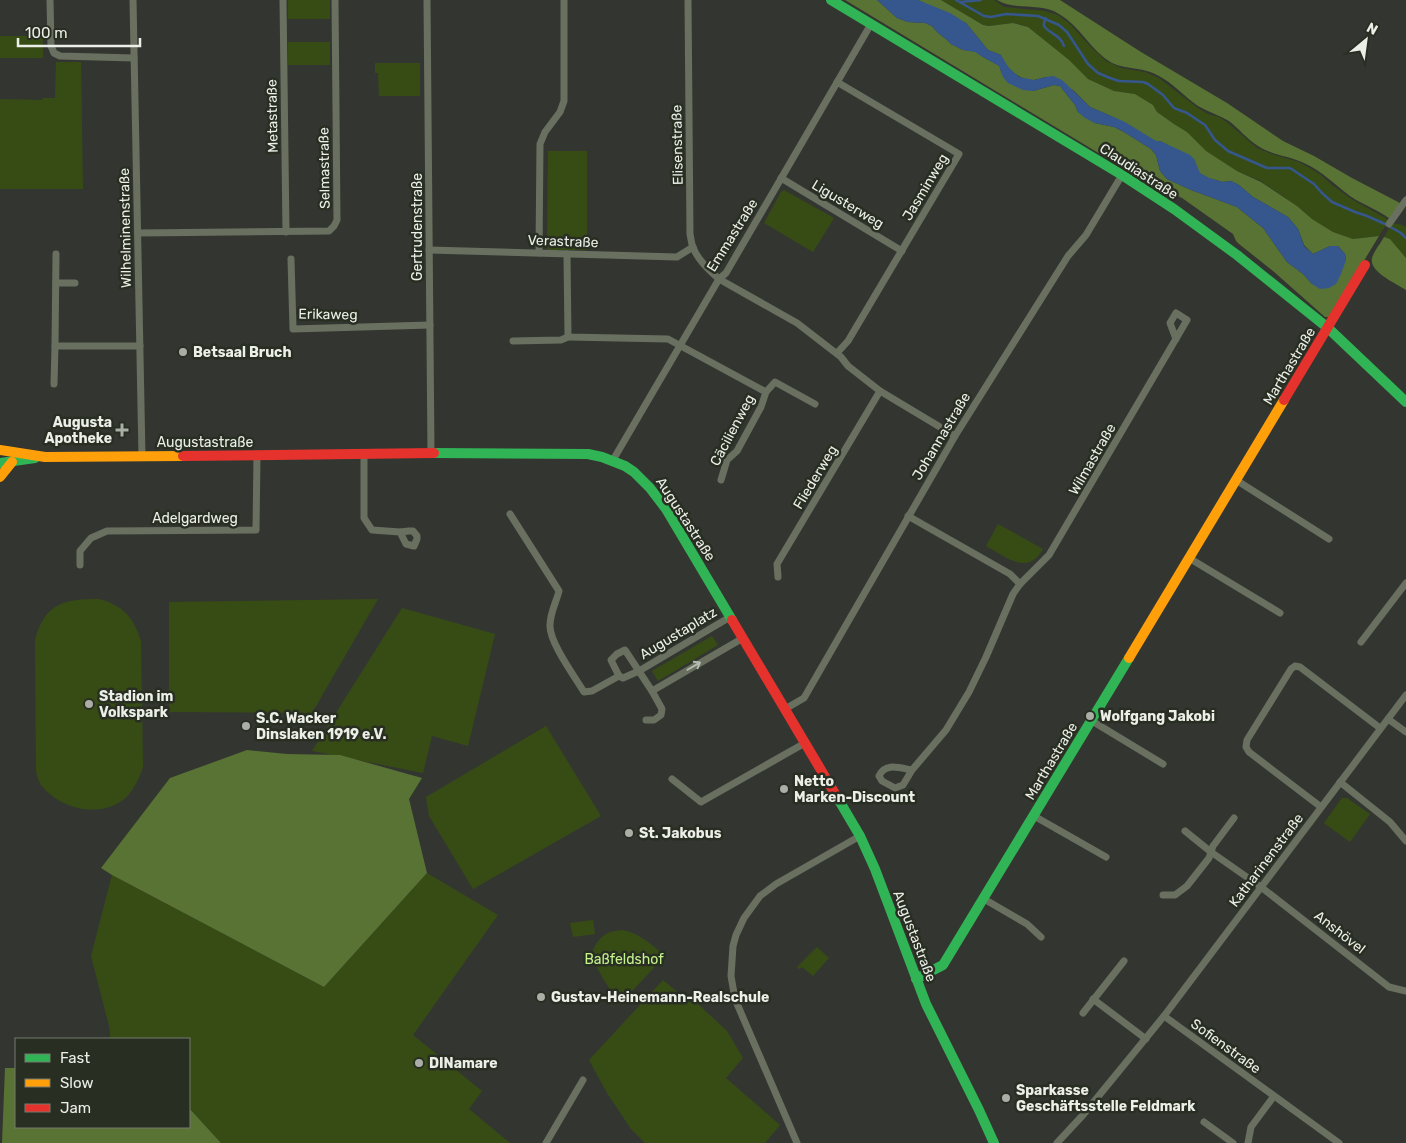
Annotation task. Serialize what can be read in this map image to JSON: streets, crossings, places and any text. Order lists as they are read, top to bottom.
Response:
{
  "streets": {
    "street": [
      "Metastraße",
      "Elisenstraße",
      "Selmastraße",
      "Claudiastraße",
      "Jasminweg",
      "Ligusterweg",
      "Gertrudenstraße",
      "Wilhelminenstraße",
      "Emmastraße",
      "Verastraße",
      "Erikaweg",
      "Marthastraße",
      "Cäcilienweg",
      "Johannastraße",
      "Augustastraße",
      "Wilmastraße",
      "Fliederweg",
      "Adelgardweg",
      "Augustaplatz",
      "Katharinenstraße",
      "Anshövel",
      "Sofienstraße"
    ]
  },
  "crossings": [
    ["Metastraße", "Selmastraße"],
    ["Elisenstraße", "Emmastraße"],
    ["Elisenstraße", "Verastraße"],
    ["Selmastraße", "Wilhelminenstraße"],
    ["Claudiastraße", "Emmastraße"],
    ["Claudiastraße", "Marthastraße"],
    ["Claudiastraße", "Johannastraße"],
    ["Jasminweg", "Ligusterweg"],
    ["Jasminweg", "Emmastraße"],
    ["Ligusterweg", "Emmastraße"],
    ["Gertrudenstraße", "Verastraße"],
    ["Gertrudenstraße", "Erikaweg"],
    ["Gertrudenstraße", "Augustastraße"],
    ["Wilhelminenstraße", "Augustastraße"],
    ["Emmastraße", "Cäcilienweg"],
    ["Emmastraße", "Augustastraße"],
    ["Marthastraße", "Augustastraße"],
    ["Johannastraße", "Augustastraße"],
    ["Augustastraße", "Adelgardweg"],
    ["Augustastraße", "Augustaplatz"],
    ["Katharinenstraße", "Anshövel"],
    ["Katharinenstraße", "Sofienstraße"]
  ],
  "parks": ["Baßfeldshof"],
  "places": {
    "other": [
      "Betsaal Bruch",
      "Stadion im Volkspark",
      "Wolfgang Jakobi",
      "S.C. Wacker Dinslaken 1919 e.V.",
      "Netto Marken-Discount",
      "St. Jakobus",
      "Gustav-Heinemann-Realschule",
      "DINamare",
      "Sparkasse Geschäftsstelle Feldmark"
    ],
    "health": ["Augusta Apotheke"]
  },
  "legend": ["Fast", "Slow", "Jam"],
  "scale_bar": "100 m",
  "north": "top right"
}
